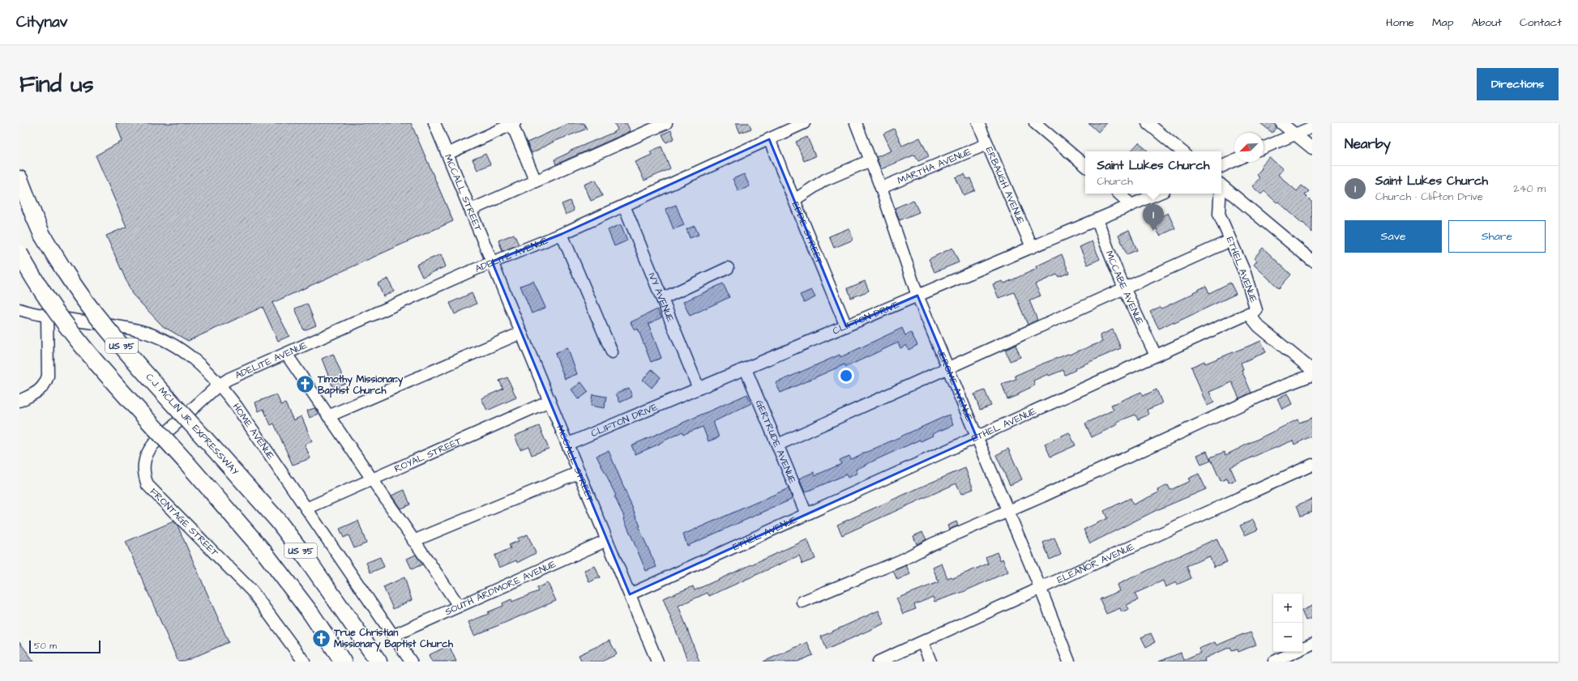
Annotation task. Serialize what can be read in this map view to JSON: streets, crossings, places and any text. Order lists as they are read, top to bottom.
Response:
{
  "streets": {
    "highway": ["US 35", "C.J. MCLIN JR. EXPRESSWAY"],
    "street": [
      "MARTHA AVENUE",
      "ERBAUGH AVENUE",
      "MCCALL STREET",
      "EDDIE STREET",
      "ADELITE AVENUE",
      "ETHEL AVENUE",
      "MCCABE AVENUE",
      "IVY AVENUE",
      "CLIFTON DRIVE",
      "JEROME AVENUE",
      "HOME AVENUE",
      "GERTRUDE AVENUE",
      "ROYAL STREET",
      "FRONTAGE STREET",
      "ELEANOR AVENUE",
      "SOUTH ARDMORE AVENUE"
    ]
  },
  "crossings": [
    ["MARTHA AVENUE", "ERBAUGH AVENUE"],
    ["MARTHA AVENUE", "JEROME AVENUE"],
    ["ERBAUGH AVENUE", "CLIFTON DRIVE"],
    ["MCCALL STREET", "ADELITE AVENUE"],
    ["MCCALL STREET", "ETHEL AVENUE"],
    ["MCCALL STREET", "CLIFTON DRIVE"],
    ["MCCALL STREET", "ROYAL STREET"],
    ["MCCALL STREET", "SOUTH ARDMORE AVENUE"],
    ["EDDIE STREET", "ADELITE AVENUE"],
    ["EDDIE STREET", "CLIFTON DRIVE"],
    ["ADELITE AVENUE", "IVY AVENUE"],
    ["ADELITE AVENUE", "HOME AVENUE"],
    ["ADELITE AVENUE", "FRONTAGE STREET"],
    ["ETHEL AVENUE", "MCCABE AVENUE"],
    ["ETHEL AVENUE", "JEROME AVENUE"],
    ["ETHEL AVENUE", "GERTRUDE AVENUE"],
    ["MCCABE AVENUE", "CLIFTON DRIVE"],
    ["IVY AVENUE", "CLIFTON DRIVE"],
    ["CLIFTON DRIVE", "JEROME AVENUE"],
    ["CLIFTON DRIVE", "GERTRUDE AVENUE"],
    ["JEROME AVENUE", "ELEANOR AVENUE"],
    ["HOME AVENUE", "ROYAL STREET"],
    ["HOME AVENUE", "FRONTAGE STREET"],
    ["HOME AVENUE", "SOUTH ARDMORE AVENUE"]
  ],
  "places": {
    "church": ["Timothy Missionary Baptist Church", "True Christian Missionary Baptist Church"]
  },
  "scale_bar": "50 m",
  "north": "bottom left",
  "page": {
    "header": "Citynav",
    "nav": [
      "Home",
      "Map",
      "About",
      "Contact"
    ],
    "buttons": [
      "Directions",
      ["Save", "Share"]
    ],
    "title": "Find us",
    "heading": "Nearby",
    "popup": ["Saint Lukes Church", "Church"],
    "list": [
      {
        "mark": "1",
        "name": "Saint Lukes Church",
        "note": "Church · Clifton Drive",
        "value": "240 m"
      }
    ],
    "pins": "1",
    "map_buttons": ["+", "−"],
    "scale": "50 m"
  }
}
